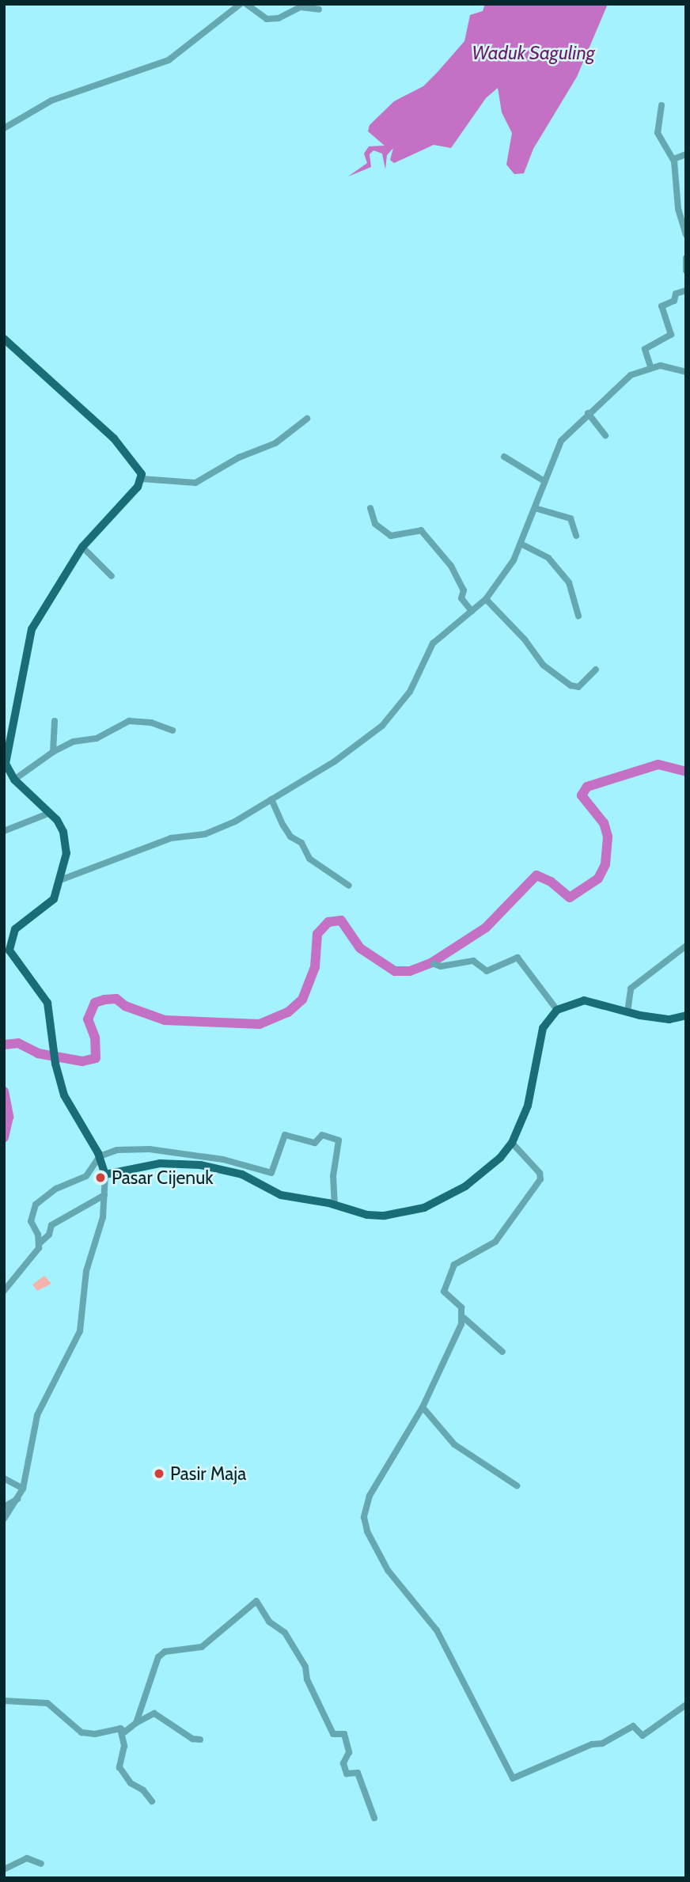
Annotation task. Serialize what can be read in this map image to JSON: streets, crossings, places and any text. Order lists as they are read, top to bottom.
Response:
{
  "water": ["Waduk Saguling"],
  "places": ["Pasar Cijenuk", "Pasir Maja"]
}
